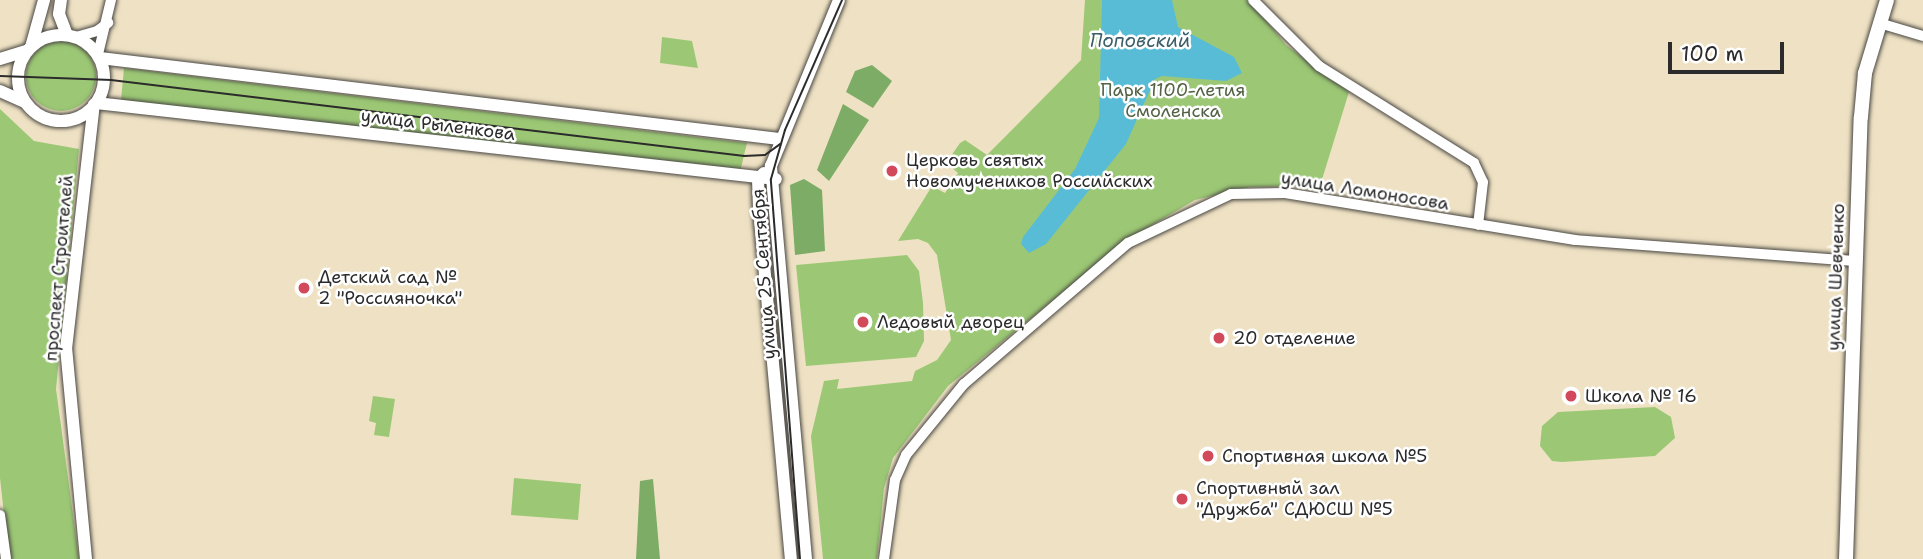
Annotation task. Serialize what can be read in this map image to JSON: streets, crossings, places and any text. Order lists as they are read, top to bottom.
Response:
{
  "streets": {
    "main road": [
      "улица Рыленкова",
      "проспект Строителей",
      "улица 25 Сентября",
      "улица Шевченко"
    ],
    "street": ["улица Ломоносова"]
  },
  "crossings": [
    ["улица Рыленкова", "проспект Строителей"],
    ["улица Рыленкова", "улица 25 Сентября"],
    ["улица Ломоносова", "улица Шевченко"]
  ],
  "water": ["Поповский"],
  "parks": ["Парк 1100-летия Смоленска"],
  "places": [
    "Церковь святых Новомучеников Российских",
    "Детский сад № 2 \"Россияночка\"",
    "Ледовый дворец",
    "20 отделение",
    "Школа № 16",
    "Спортивная школа №5",
    "Спортивный зал \"Дружба\" СДЮСШ №5"
  ],
  "scale_bar": "100 m"
}
